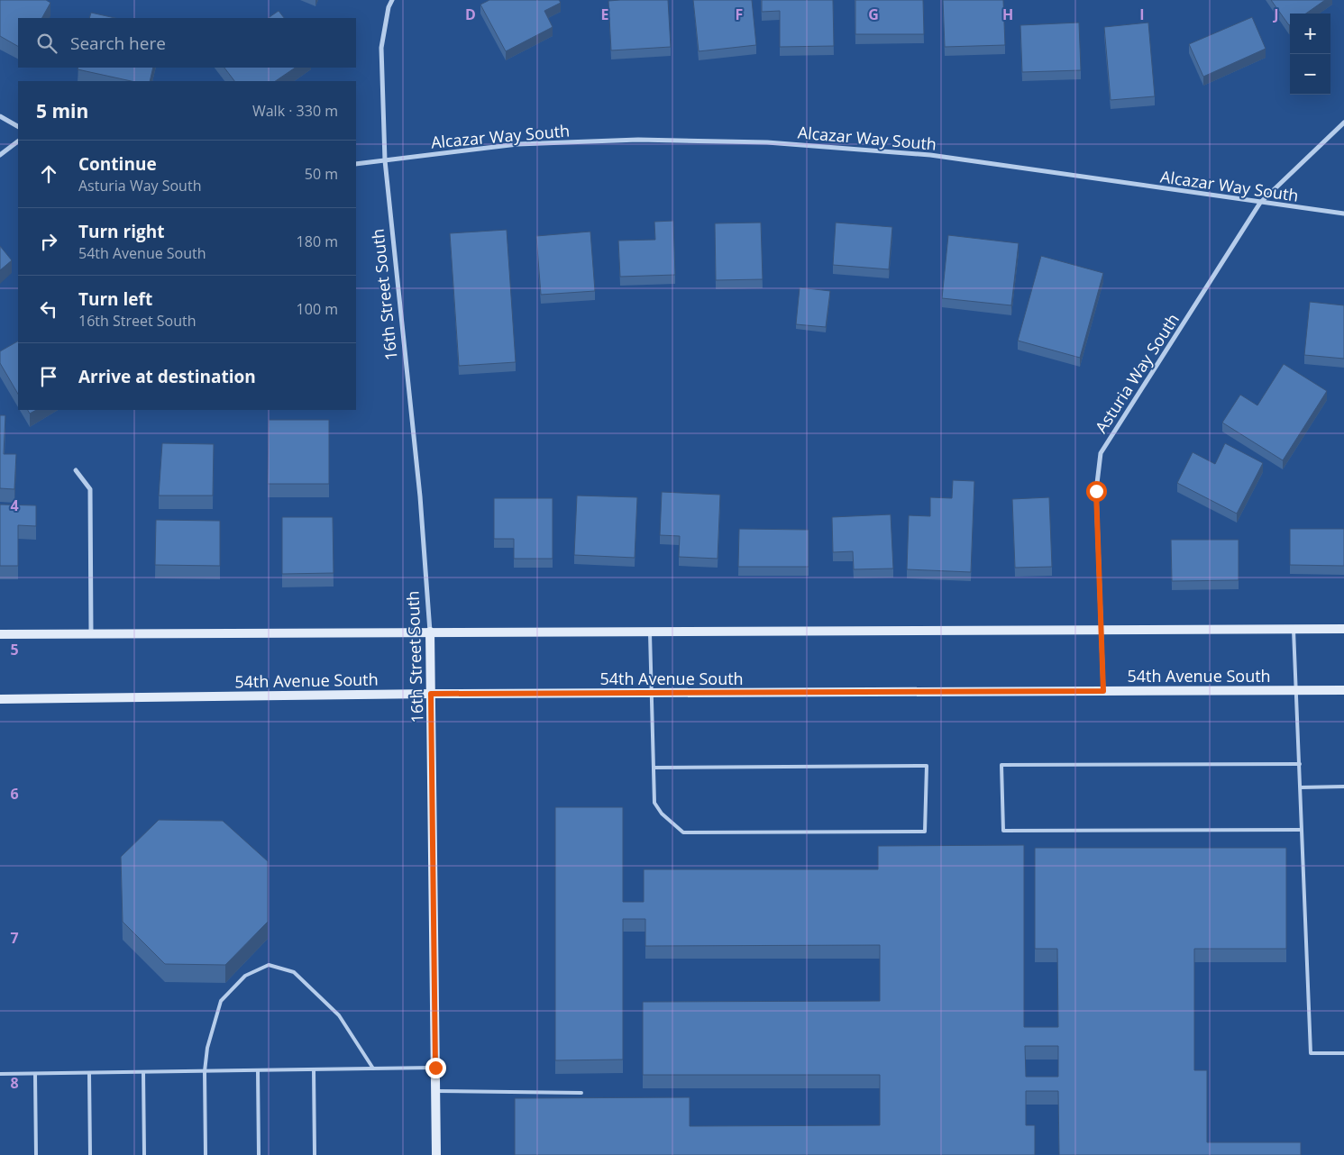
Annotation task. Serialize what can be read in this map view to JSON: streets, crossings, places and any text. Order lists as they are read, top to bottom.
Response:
{
  "streets": {
    "main road": ["16th Street South", "54th Avenue South"],
    "street": ["Alcazar Way South", "Asturia Way South"]
  },
  "crossings": [
    ["Alcazar Way South", "16th Street South"],
    ["Alcazar Way South", "Asturia Way South"],
    ["16th Street South", "54th Avenue South"],
    ["Asturia Way South", "54th Avenue South"]
  ],
  "page": {
    "map_buttons": ["+", "−"],
    "search": "Search here",
    "heading": ["5 min", "Walk · 330 m"],
    "list": [
      ["Continue", "Asturia Way South", "50 m"],
      ["Turn right", "54th Avenue South", "180 m"],
      ["Turn left", "16th Street South", "100 m"],
      "Arrive at destination"
    ]
  },
  "grid": {
    "columns": [
      "D",
      "E",
      "F",
      "G",
      "H",
      "I",
      "J"
    ],
    "rows": [
      "4",
      "5",
      "6",
      "7",
      "8"
    ]
  }
}
